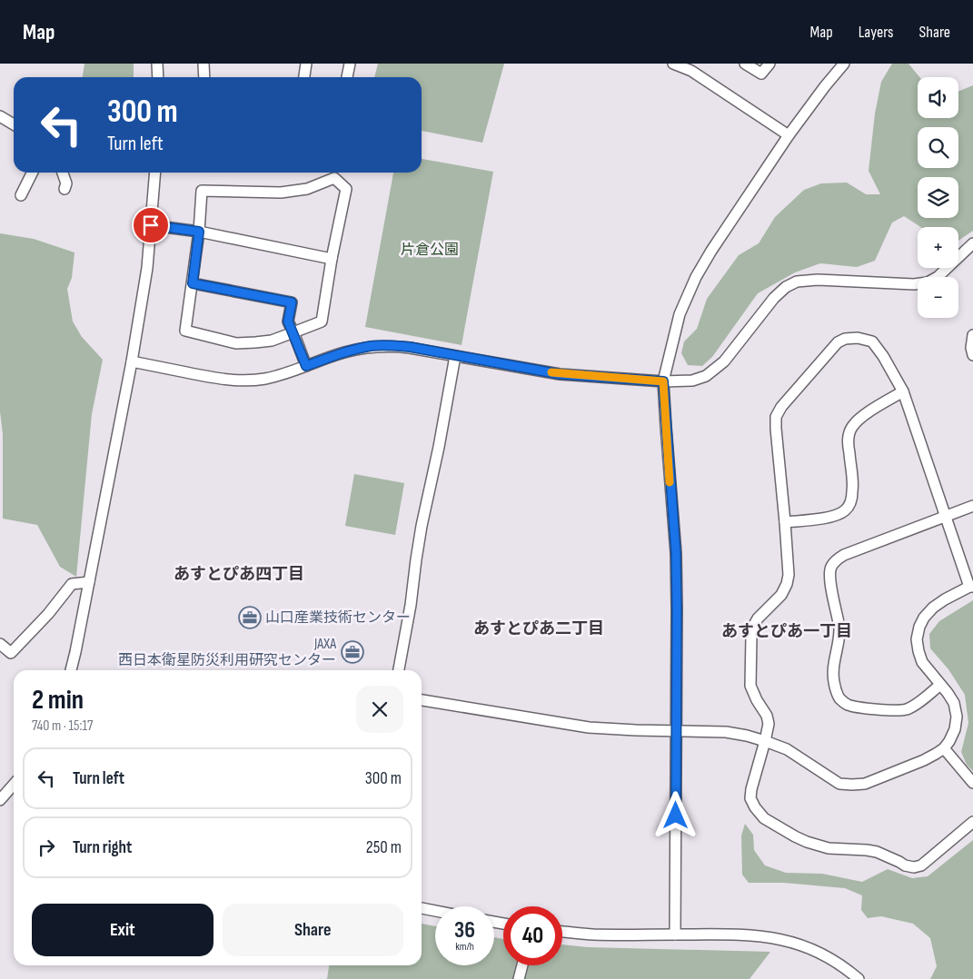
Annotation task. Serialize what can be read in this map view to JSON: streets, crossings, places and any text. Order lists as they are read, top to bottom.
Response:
{
  "districts": ["あすとぴあ四丁目", "あすとぴあ二丁目", "あすとぴあ一丁目"],
  "parks": ["片倉公園"],
  "places": {
    "office": ["山口産業技術センター", "JAXA 西日本衛星防災利用研究センター"]
  },
  "page": {
    "header": "Map",
    "nav": ["Map", "Layers", "Share"],
    "map_buttons": ["+", "−"],
    "turn": ["300 m", "Turn left"],
    "heading": ["2 min", "740 m · 15:17"],
    "list": [
      {
        "name": "Turn left",
        "value": "300 m"
      },
      {
        "name": "Turn right",
        "value": "250 m"
      }
    ],
    "buttons": ["Exit", "Share"],
    "speed": "36 km/h",
    "limit": "40"
  }
}
